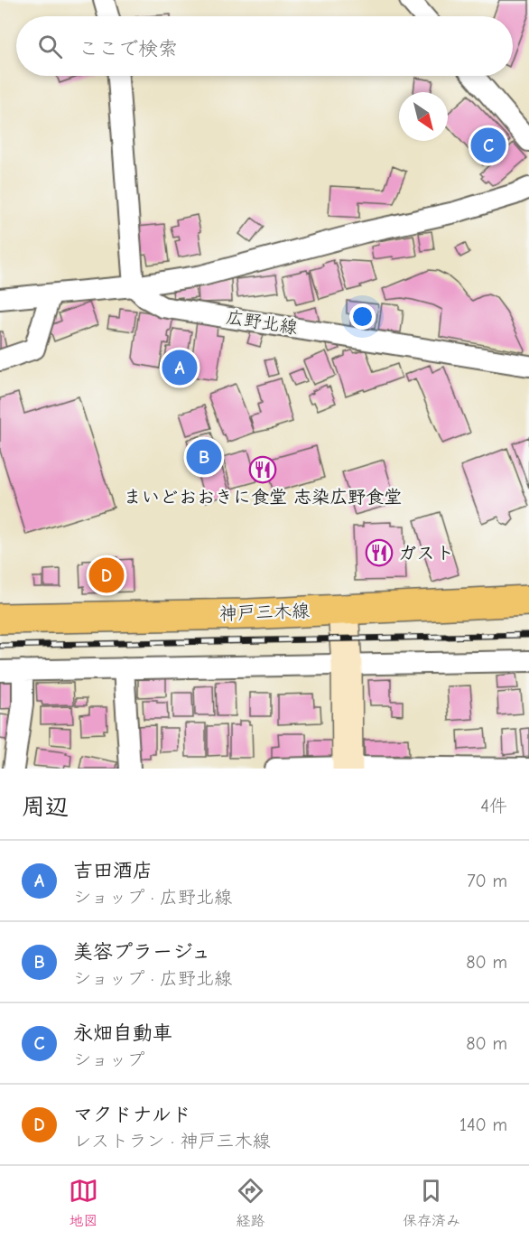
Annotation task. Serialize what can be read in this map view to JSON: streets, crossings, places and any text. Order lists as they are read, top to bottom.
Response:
{
  "streets": {
    "main road": ["神戸三木線"],
    "street": ["広野北線"]
  },
  "places": {
    "restaurant": ["まいどおおきに食堂 志染広野食堂", "ガスト"]
  },
  "north": "bottom right",
  "page": {
    "search": "ここで検索",
    "pins": [
      "C",
      "A",
      "B",
      "D"
    ],
    "heading": ["周辺", "4件"],
    "list": [
      {
        "mark": "A",
        "name": "吉田酒店",
        "note": "ショップ · 広野北線",
        "value": "70 m"
      },
      {
        "mark": "B",
        "name": "美容プラージュ",
        "note": "ショップ · 広野北線",
        "value": "80 m"
      },
      {
        "mark": "C",
        "name": "永畑自動車",
        "note": "ショップ",
        "value": "80 m"
      },
      {
        "mark": "D",
        "name": "マクドナルド",
        "note": "レストラン · 神戸三木線",
        "value": "140 m"
      }
    ],
    "nav": ["地図", "経路", "保存済み"]
  }
}
